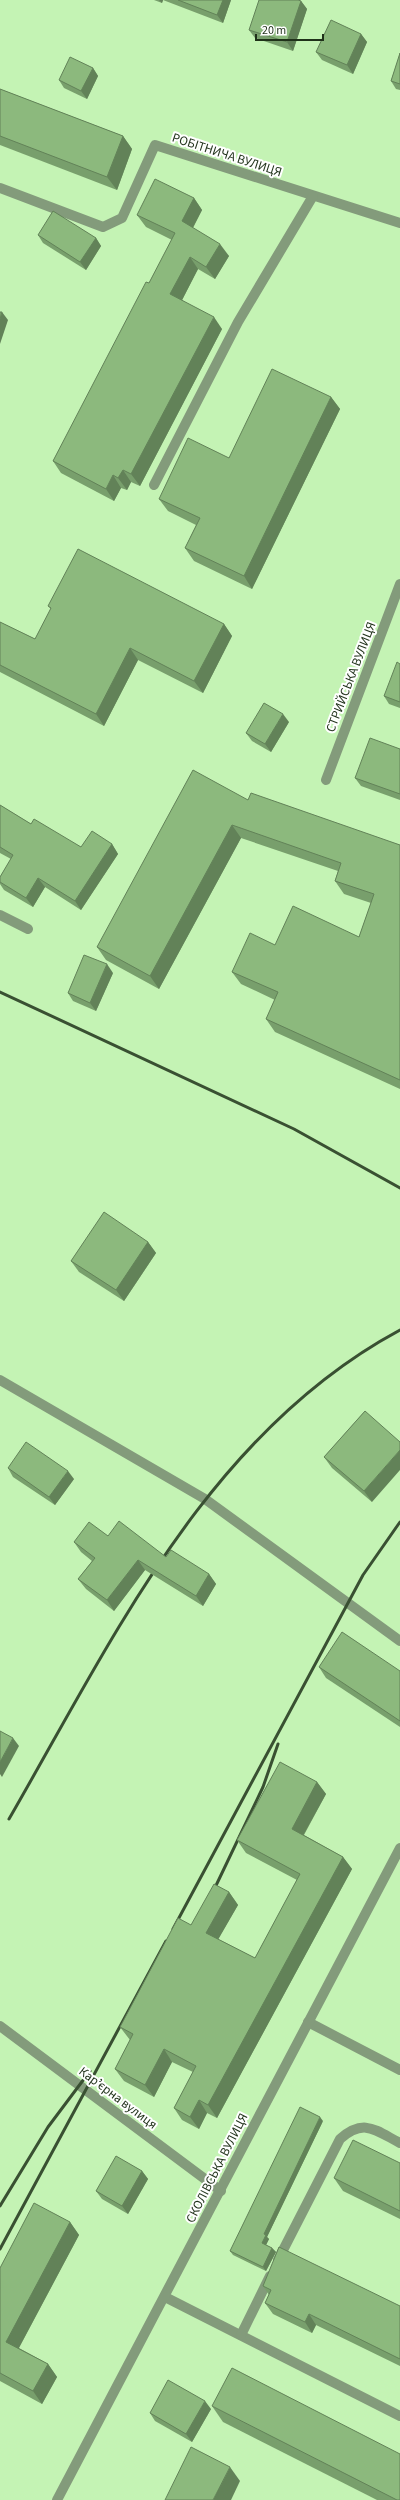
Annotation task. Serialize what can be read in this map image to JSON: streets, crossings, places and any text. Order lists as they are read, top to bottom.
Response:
{
  "streets": {
    "street": [
      "РОБІТНИЧА ВУЛИЦЯ",
      "СТРИЙСЬКА ВУЛИЦЯ",
      "Карʼєрна вулиця",
      "СКОЛІВСЬКА ВУЛИЦЯ"
    ]
  },
  "crossings": [
    ["Карʼєрна вулиця", "СКОЛІВСЬКА ВУЛИЦЯ"]
  ],
  "scale_bar": "20 m"
}
